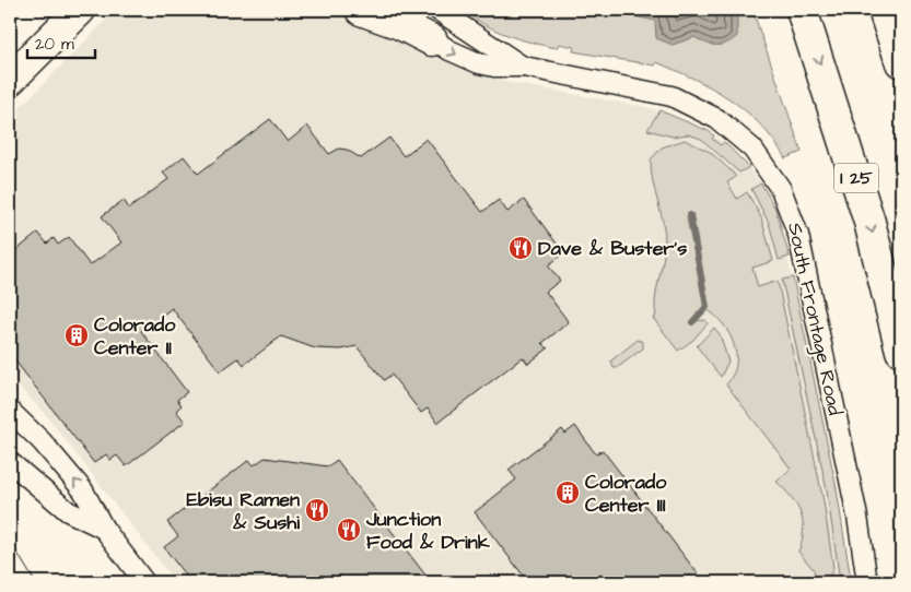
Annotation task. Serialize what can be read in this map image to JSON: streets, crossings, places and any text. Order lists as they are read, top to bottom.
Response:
{
  "streets": {
    "main road": ["I 25"],
    "street": ["South Frontage Road"]
  },
  "places": {
    "restaurant": ["Dave & Buster's", "Ebisu Ramen & Sushi", "Junction Food & Drink"],
    "building": ["Colorado Center II", "Colorado Center III"]
  },
  "scale_bar": "20 m"
}
